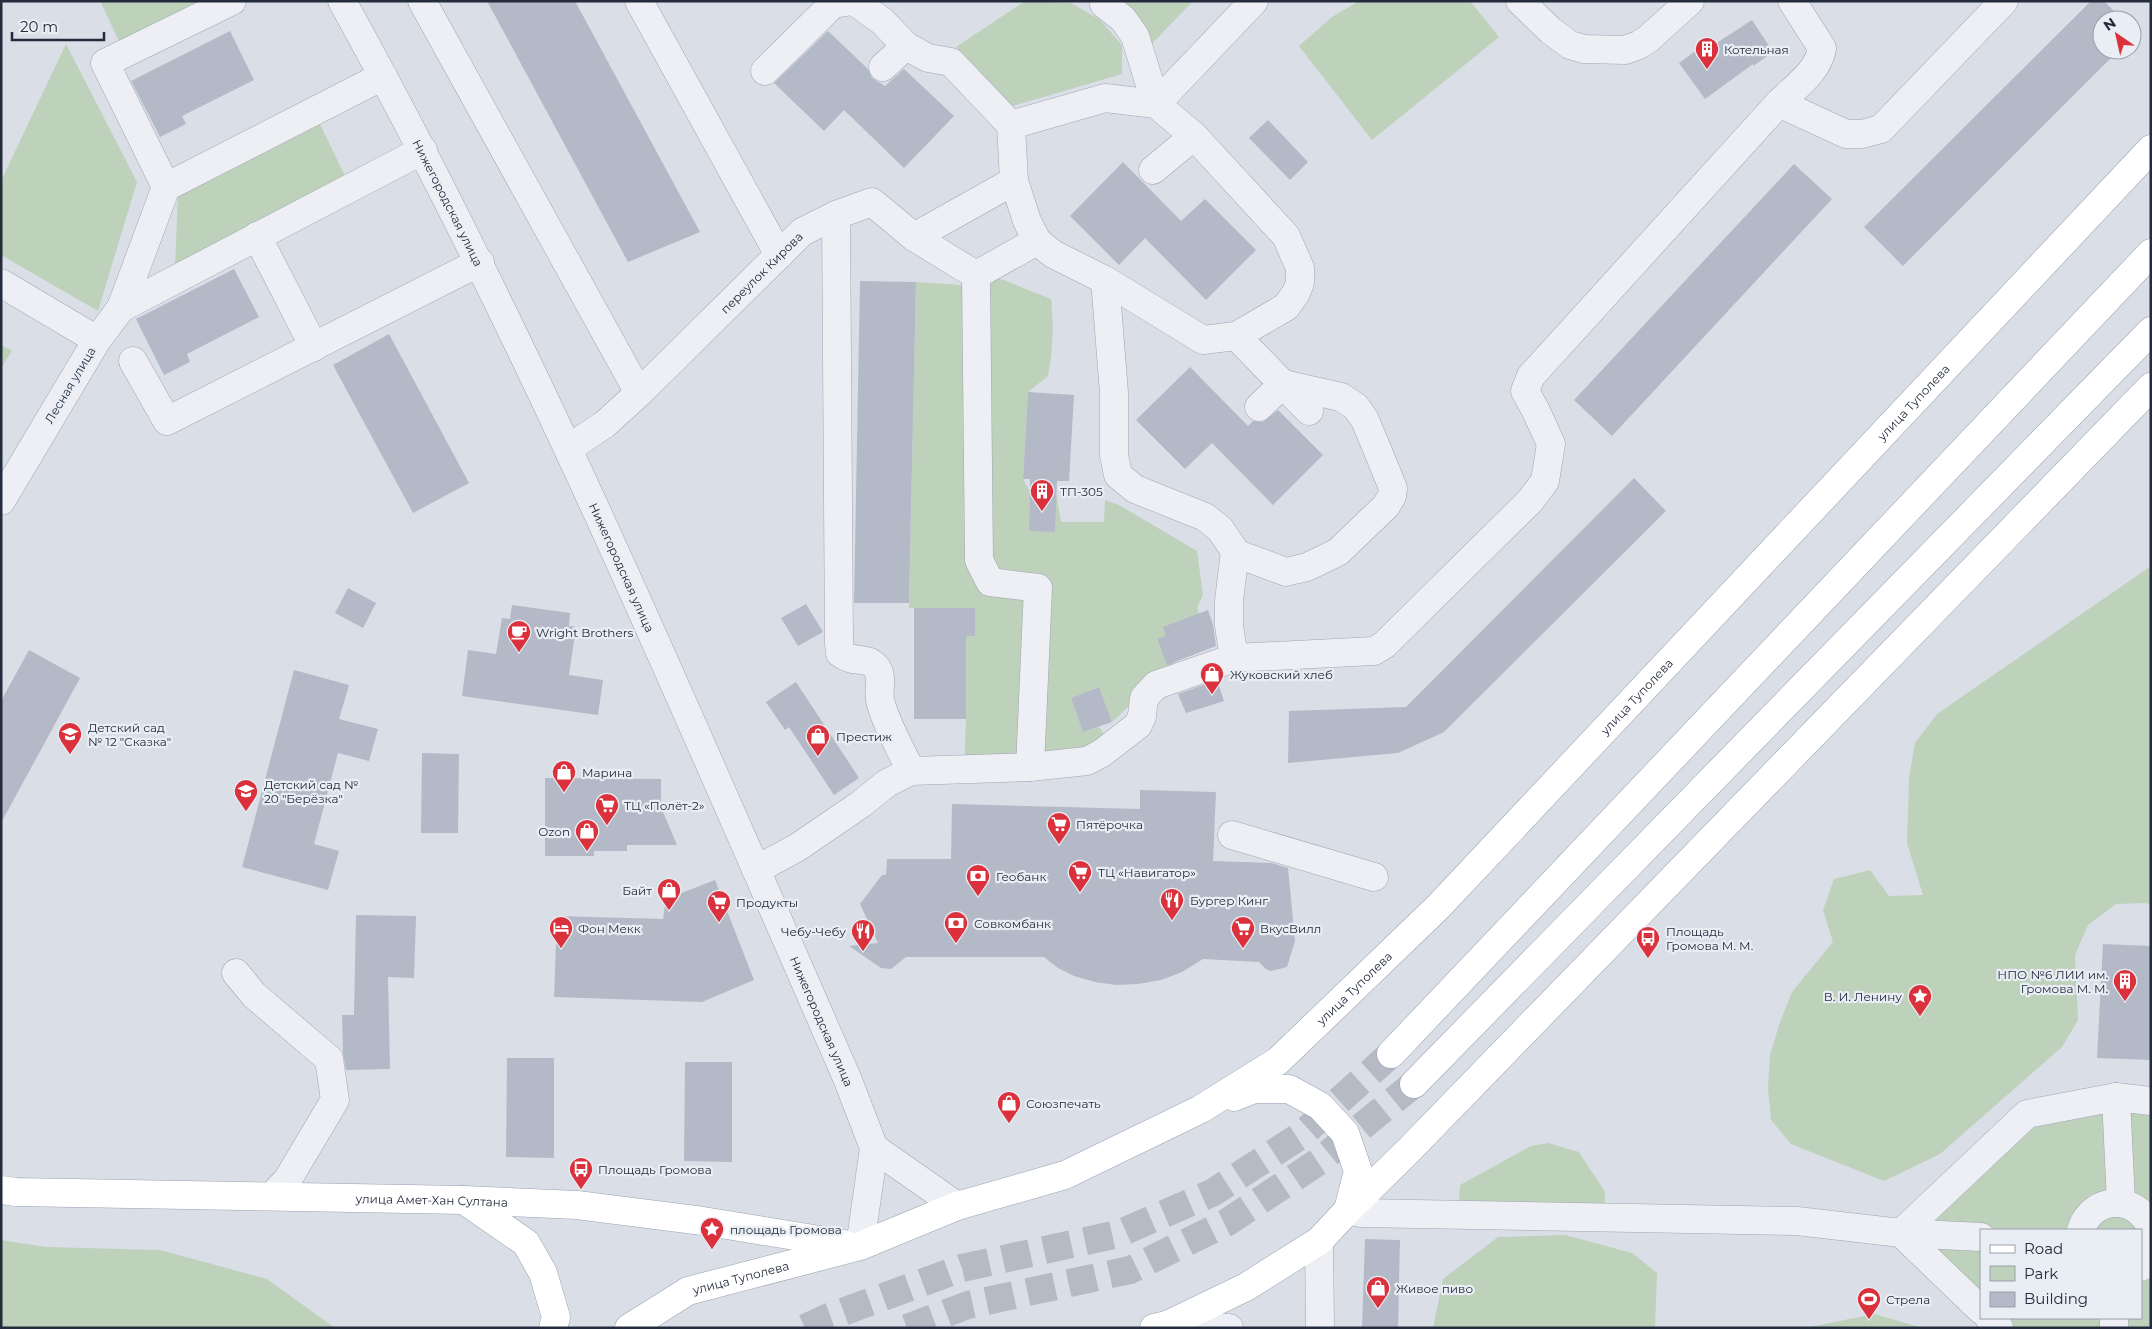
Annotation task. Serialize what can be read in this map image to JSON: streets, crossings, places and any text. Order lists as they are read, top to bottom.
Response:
{
  "streets": {
    "main road": ["улица Туполева", "улица Амет-Хан Султана"],
    "street": ["Нижегородская улица", "переулок Кирова", "Лесная улица"]
  },
  "crossings": [
    ["Нижегородская улица", "переулок Кирова"],
    ["Нижегородская улица", "улица Туполева"],
    ["Нижегородская улица", "улица Амет-Хан Султана"],
    ["улица Туполева", "улица Амет-Хан Султана"]
  ],
  "places": {
    "building": ["Котельная", "ТП-305", "НПО №6 ЛИИ им. Громова М. М."],
    "cafe": ["Wright Brothers"],
    "shop": [
      "Жуковский хлеб",
      "Престиж",
      "Марина",
      "Ozon",
      "Байт",
      "Союзпечать",
      "Живое пиво"
    ],
    "school or university": ["Детский сад № 12 \"Сказка\"", "Детский сад № 20 \"Берёзка\""],
    "supermarket": [
      "ТЦ «Полёт-2»",
      "Пятёрочка",
      "ТЦ «Навигатор»",
      "Продукты",
      "ВкусВилл"
    ],
    "bank": ["Геобанк", "Совкомбанк"],
    "restaurant": ["Бургер Кинг", "Чебу-Чебу"],
    "hotel": ["Фон Мекк"],
    "bus stop": ["Площадь Громова М. М.", "Площадь Громова"],
    "place": ["В. И. Ленину", "площадь Громова"],
    "sports": ["Стрела"]
  },
  "legend": ["Road", "Park", "Building"],
  "scale_bar": "20 m",
  "north": "top left"
}
